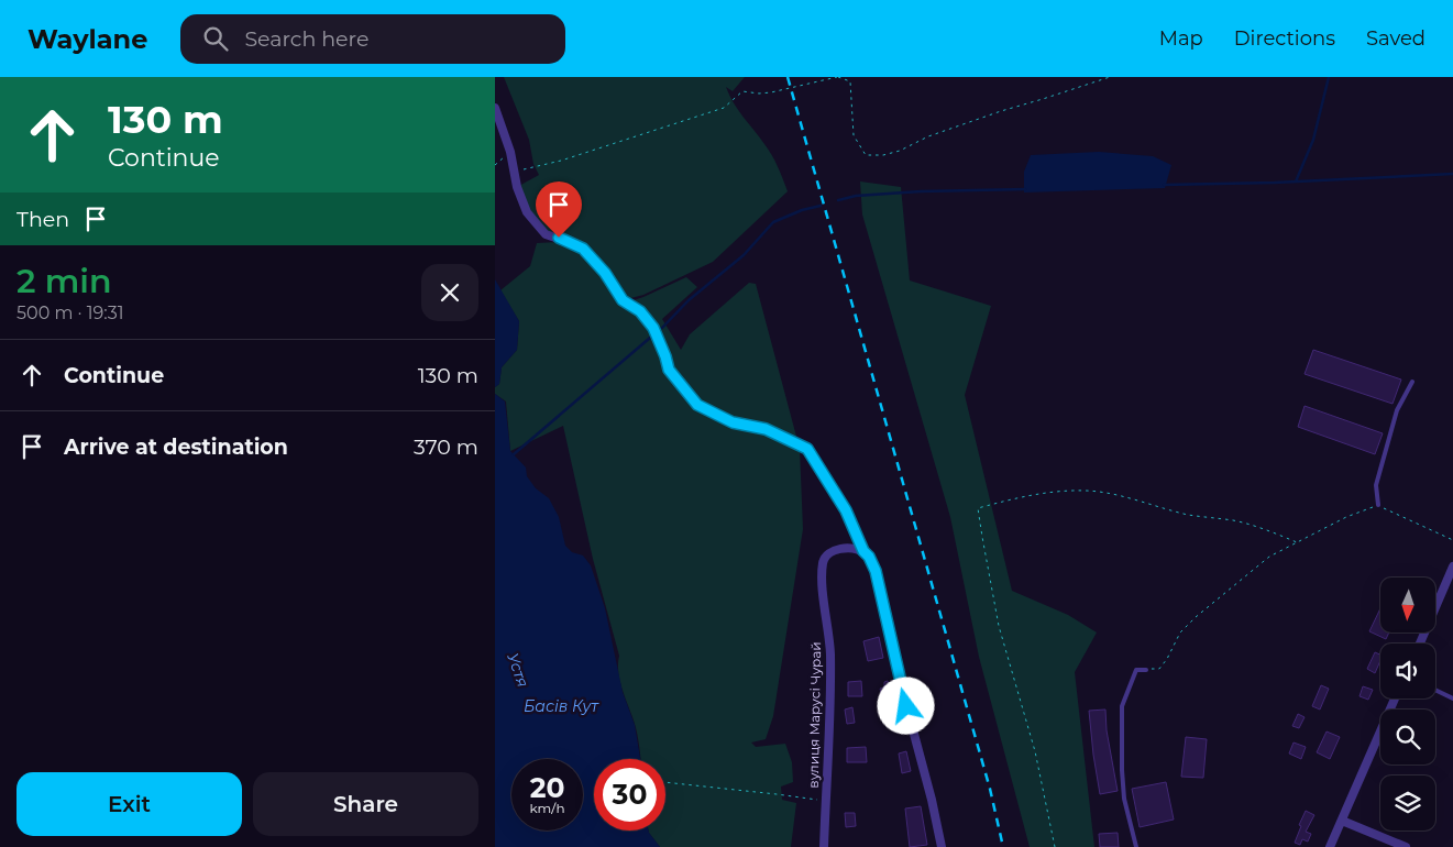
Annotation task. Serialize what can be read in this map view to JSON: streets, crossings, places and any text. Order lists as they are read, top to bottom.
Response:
{
  "streets": {
    "street": ["вулиця Марусі Чурай"]
  },
  "water": ["Устя", "Басів Кут"],
  "north": "bottom",
  "page": {
    "header": "Waylane",
    "search": "Search here",
    "nav": ["Map", "Directions", "Saved"],
    "turn": ["130 m", "Continue"],
    "then": "Then",
    "heading": ["2 min", "500 m · 19:31"],
    "list": [
      {
        "name": "Continue",
        "value": "130 m"
      },
      {
        "name": "Arrive at destination",
        "value": "370 m"
      }
    ],
    "speed": "20 km/h",
    "limit": "30",
    "buttons": ["Exit", "Share"]
  }
}
